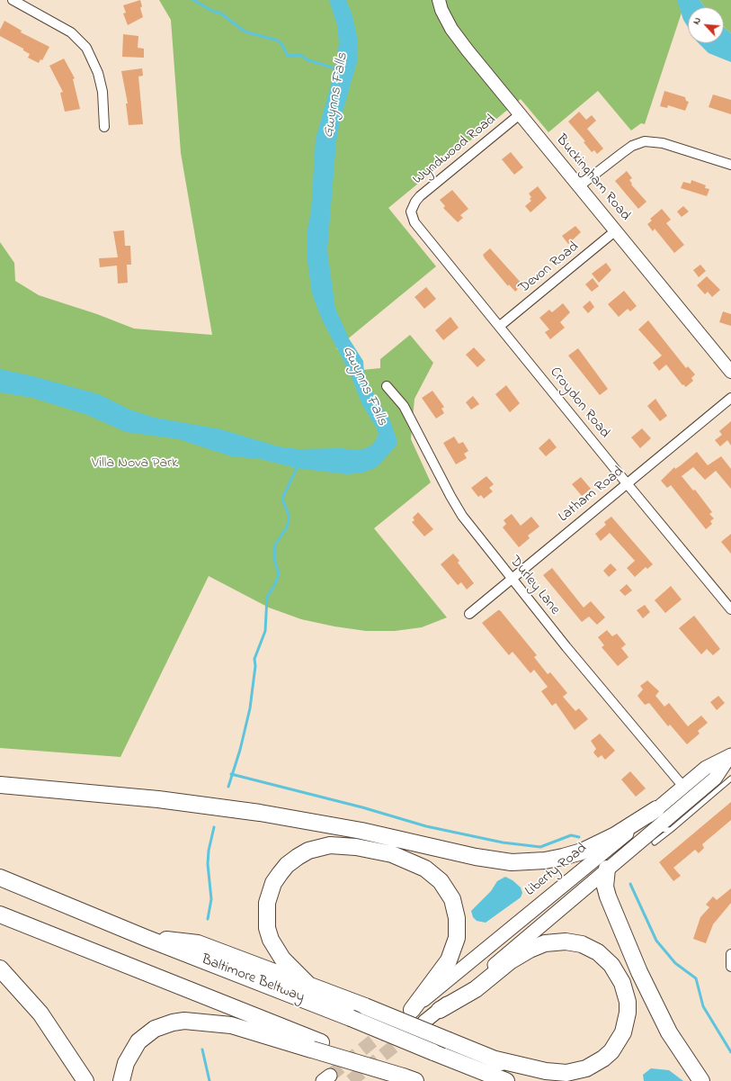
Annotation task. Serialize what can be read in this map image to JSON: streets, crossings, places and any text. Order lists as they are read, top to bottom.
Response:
{
  "streets": {
    "highway": ["Baltimore Beltway"],
    "main road": ["Liberty Road"],
    "street": [
      "Wyndwood Road",
      "Buckingham Road",
      "Devon Road",
      "Croydon Road",
      "Latham Road",
      "Durley Lane"
    ]
  },
  "crossings": [
    ["Wyndwood Road", "Buckingham Road"],
    ["Wyndwood Road", "Croydon Road"],
    ["Buckingham Road", "Devon Road"],
    ["Devon Road", "Croydon Road"],
    ["Croydon Road", "Latham Road"],
    ["Latham Road", "Durley Lane"],
    ["Durley Lane", "Liberty Road"]
  ],
  "water": ["Gwynns Falls"],
  "parks": ["Villa Nova Park"],
  "north": "top left"
}
